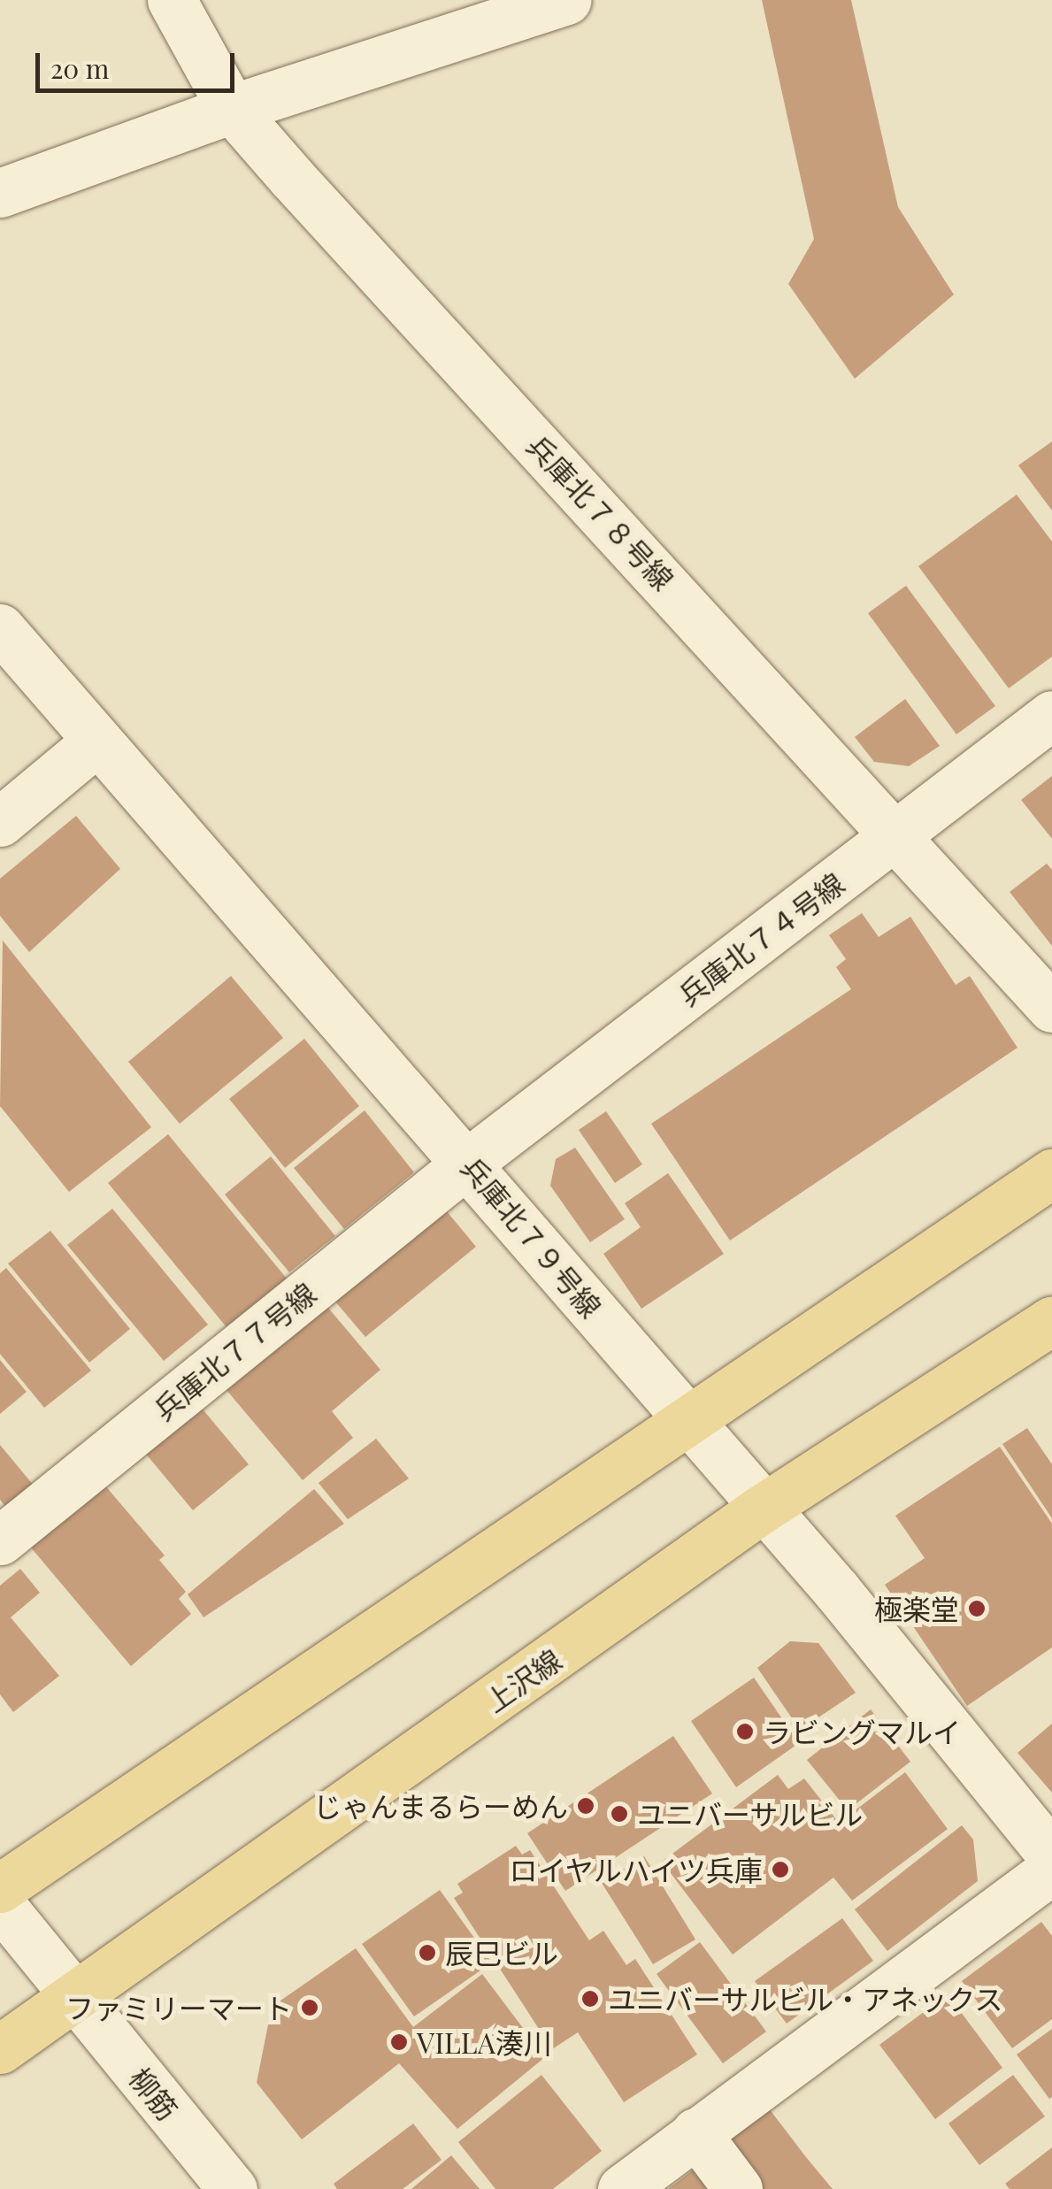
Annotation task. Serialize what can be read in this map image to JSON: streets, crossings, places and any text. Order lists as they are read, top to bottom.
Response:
{
  "streets": {
    "main road": ["上沢線"],
    "street": [
      "兵庫北７８号線",
      "兵庫北７４号線",
      "兵庫北７９号線",
      "兵庫北７７号線",
      "柳筋"
    ]
  },
  "crossings": [
    ["兵庫北７８号線", "兵庫北７４号線"],
    ["兵庫北７４号線", "兵庫北７９号線"],
    ["兵庫北７４号線", "兵庫北７７号線"],
    ["兵庫北７９号線", "兵庫北７７号線"],
    ["兵庫北７９号線", "上沢線"],
    ["上沢線", "柳筋"]
  ],
  "places": [
    "極楽堂",
    "ラビングマルイ",
    "じゃんまるらーめん",
    "ユニバーサルビル",
    "ロイヤルハイツ兵庫",
    "辰巳ビル",
    "ユニバーサルビル・アネックス",
    "ファミリーマート",
    "VILLA湊川"
  ],
  "scale_bar": "20 m"
}
